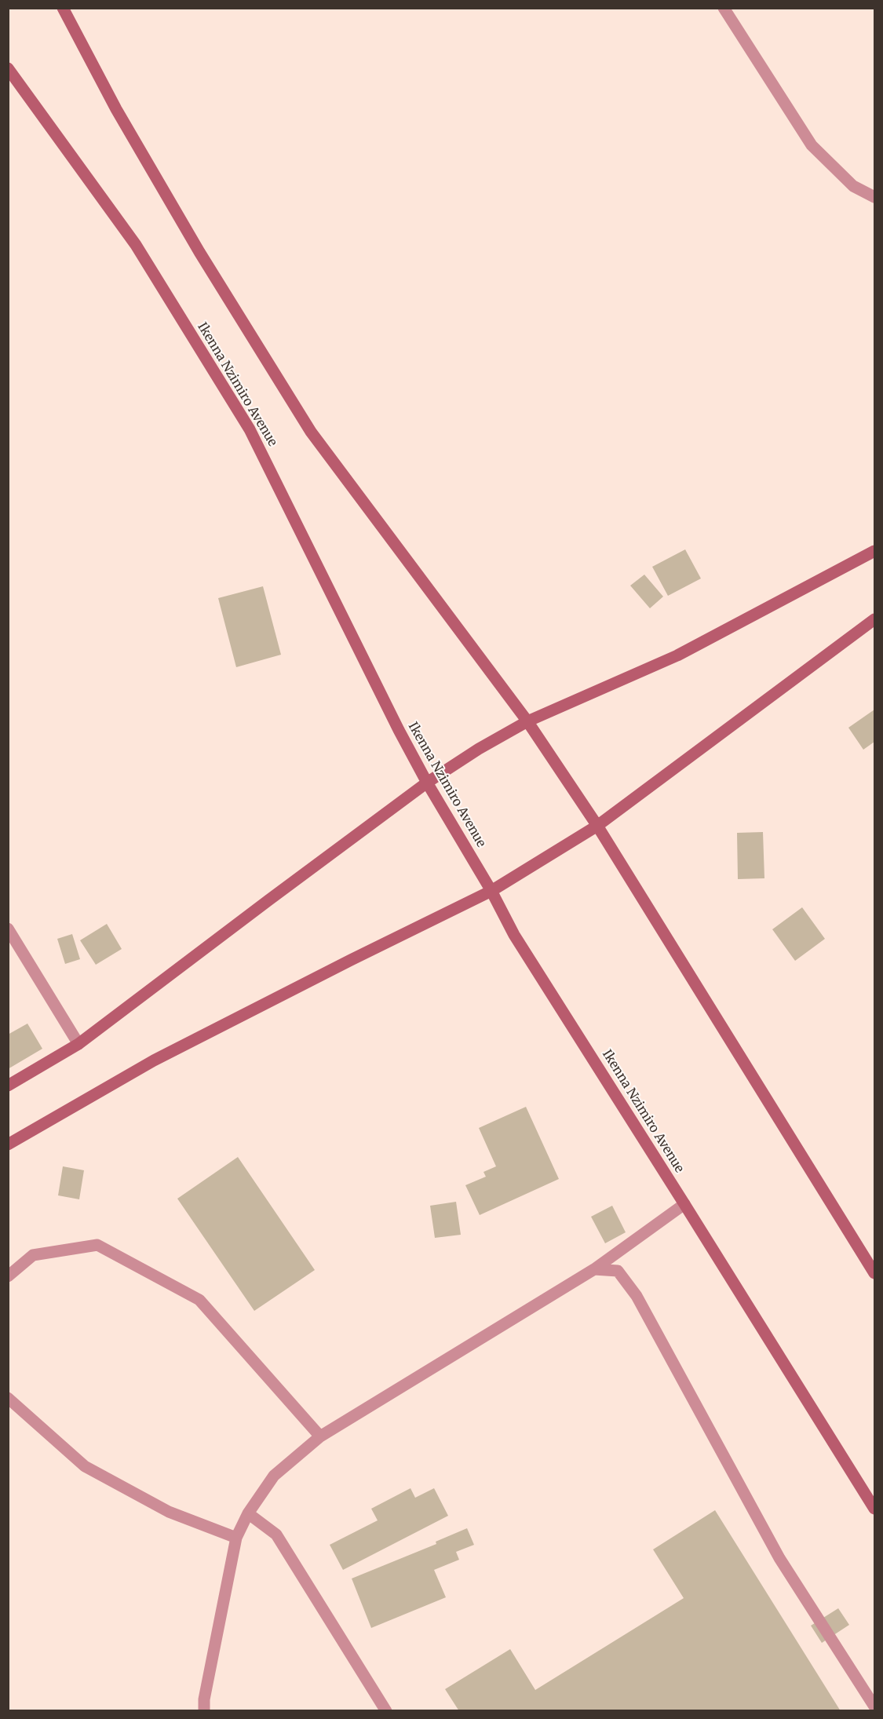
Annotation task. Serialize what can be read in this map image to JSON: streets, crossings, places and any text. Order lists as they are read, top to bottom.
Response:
{
  "streets": {
    "street": ["Ikenna Nzimiro Avenue"]
  }
}
